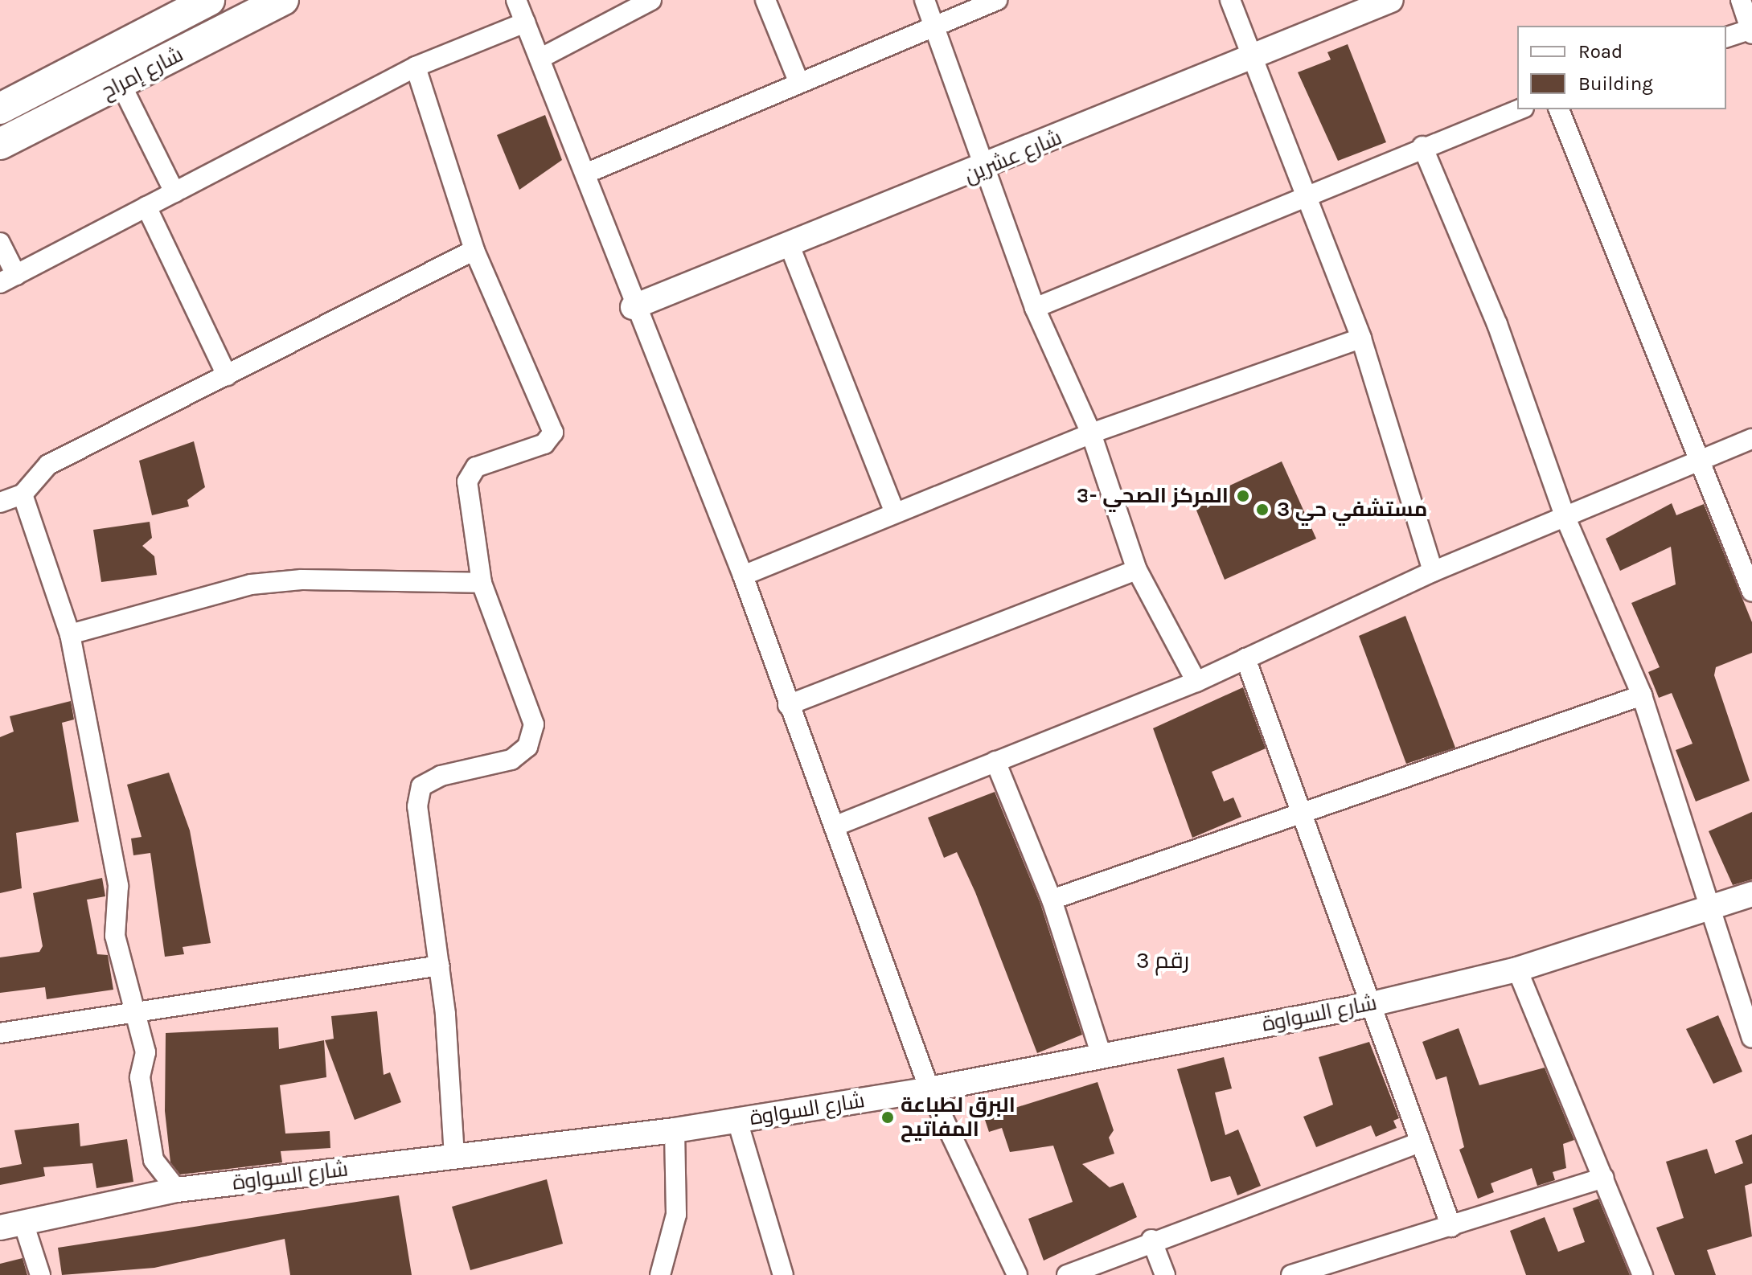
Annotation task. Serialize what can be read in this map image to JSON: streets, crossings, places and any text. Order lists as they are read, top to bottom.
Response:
{
  "streets": {
    "main road": ["شارع إمراح"],
    "street": ["شارع عشرين", "شارع السواوة"]
  },
  "districts": ["رقم 3"],
  "places": ["المركز الصحي -3", "مستشفي حي 3", "البرق لطباعة المفاتيح"],
  "legend": ["Road", "Building"]
}
